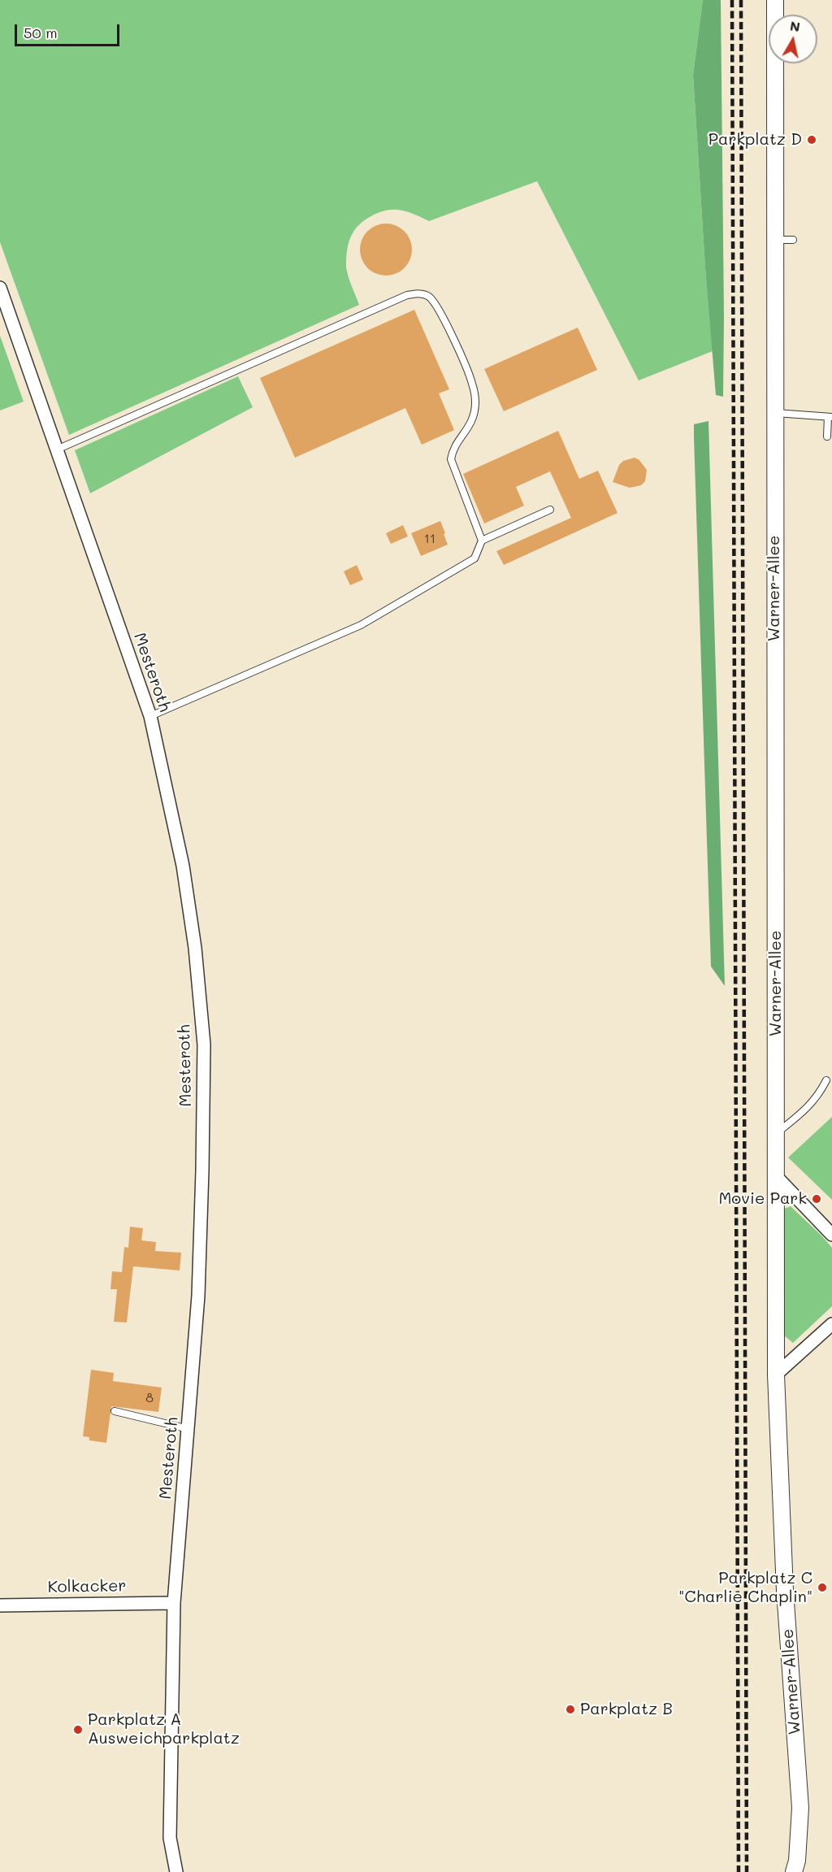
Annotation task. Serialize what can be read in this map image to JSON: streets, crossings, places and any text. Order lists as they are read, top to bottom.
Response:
{
  "streets": {
    "street": ["Warner-Allee", "Mesteroth", "Kolkacker"]
  },
  "crossings": [
    ["Mesteroth", "Kolkacker"]
  ],
  "places": [
    "Parkplatz D",
    "Movie Park",
    "Parkplatz C \"Charlie Chaplin\"",
    "Parkplatz B",
    "Parkplatz A Ausweichparkplatz"
  ],
  "house_numbers": ["11", "8"],
  "scale_bar": "50 m",
  "north": "top"
}
